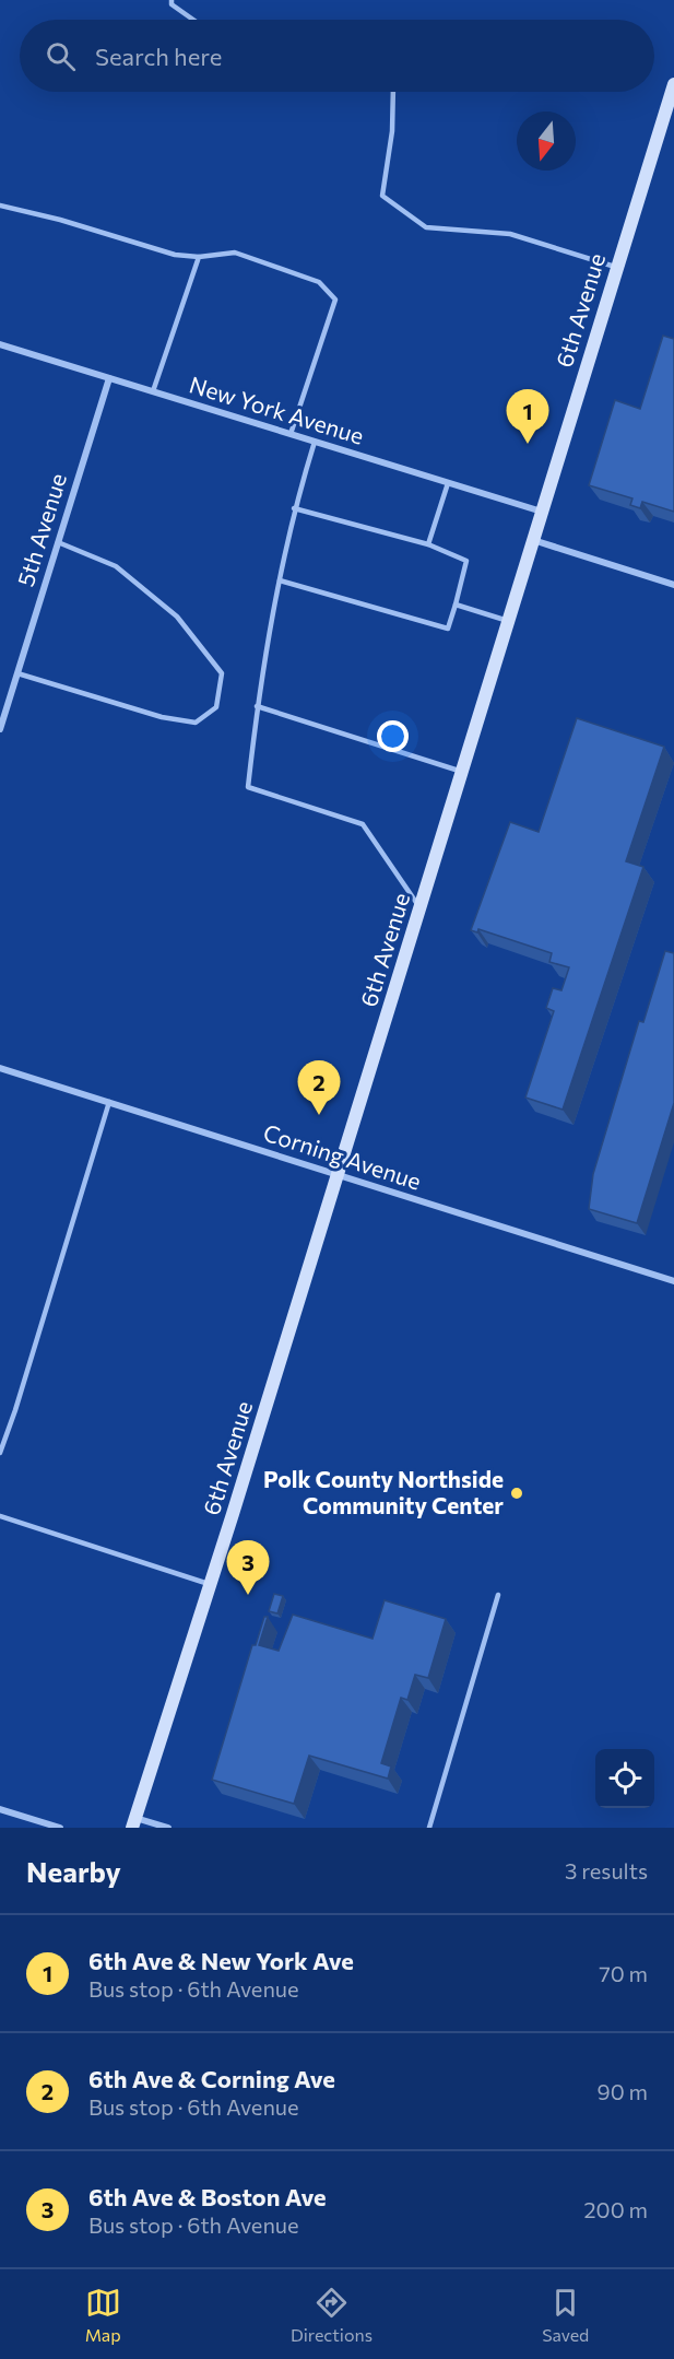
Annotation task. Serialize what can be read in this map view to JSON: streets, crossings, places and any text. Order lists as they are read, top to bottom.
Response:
{
  "streets": {
    "main road": ["6th Avenue"],
    "street": ["New York Avenue", "5th Avenue", "Corning Avenue"]
  },
  "crossings": [
    ["6th Avenue", "New York Avenue"],
    ["6th Avenue", "Corning Avenue"],
    ["New York Avenue", "5th Avenue"]
  ],
  "places": ["Polk County Northside Community Center"],
  "north": "bottom",
  "page": {
    "search": "Search here",
    "pins": ["1", "2", "3"],
    "heading": ["Nearby", "3 results"],
    "list": [
      {
        "mark": "1",
        "name": "6th Ave & New York Ave",
        "note": "Bus stop · 6th Avenue",
        "value": "70 m"
      },
      {
        "mark": "2",
        "name": "6th Ave & Corning Ave",
        "note": "Bus stop · 6th Avenue",
        "value": "90 m"
      },
      {
        "mark": "3",
        "name": "6th Ave & Boston Ave",
        "note": "Bus stop · 6th Avenue",
        "value": "200 m"
      }
    ],
    "nav": ["Map", "Directions", "Saved"]
  }
}
